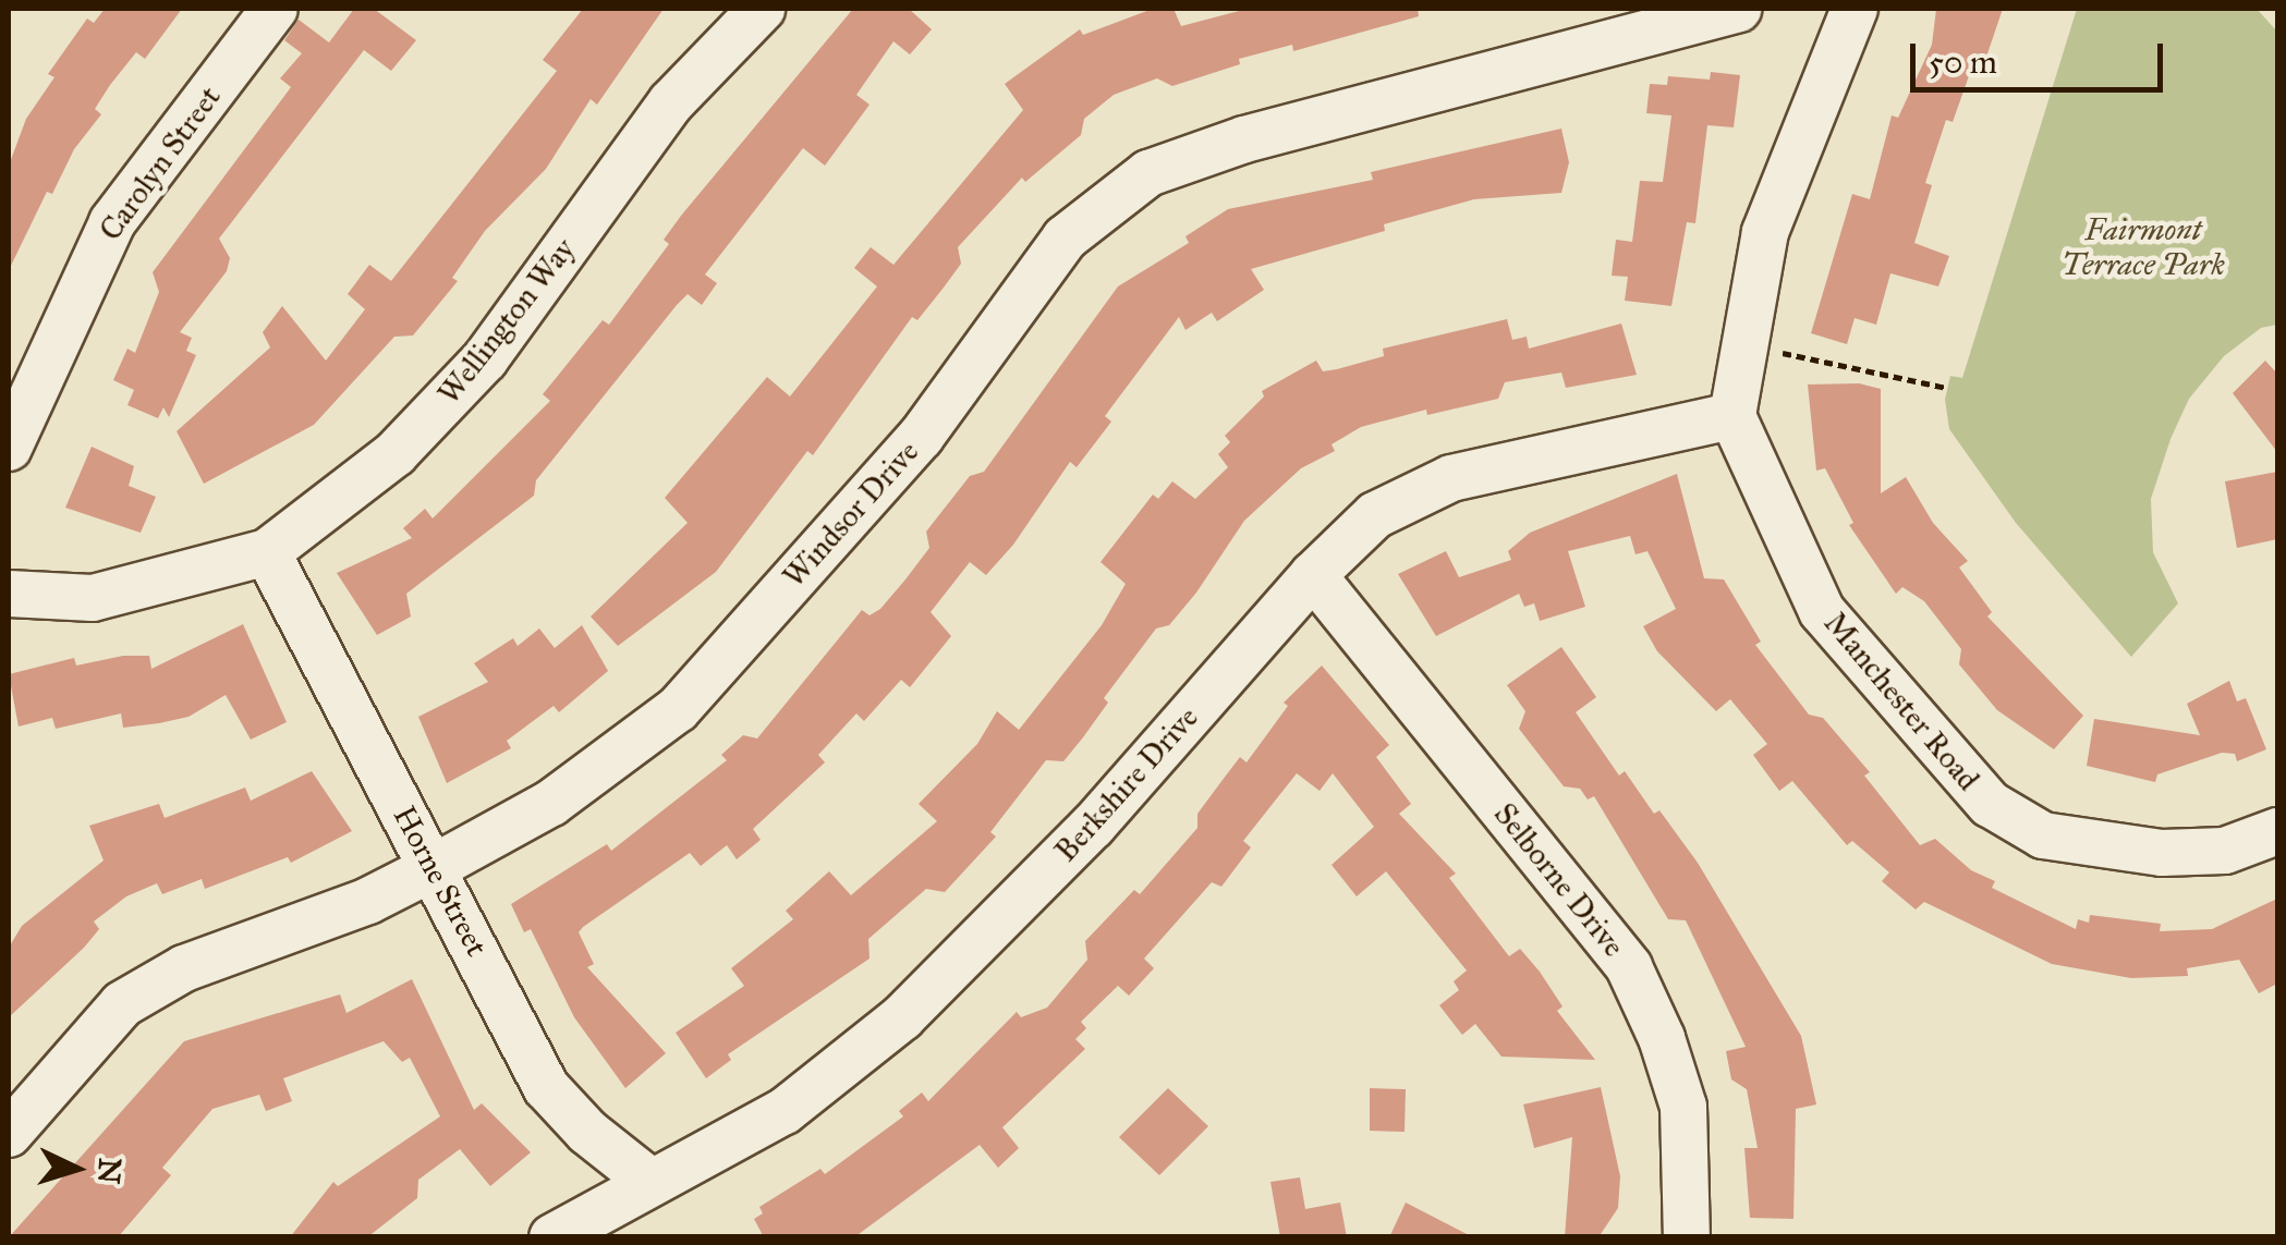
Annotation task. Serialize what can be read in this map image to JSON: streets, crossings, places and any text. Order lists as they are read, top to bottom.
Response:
{
  "streets": {
    "street": [
      "Carolyn Street",
      "Wellington Way",
      "Windsor Drive",
      "Manchester Road",
      "Berkshire Drive",
      "Selborne Drive",
      "Horne Street"
    ]
  },
  "crossings": [
    ["Wellington Way", "Horne Street"],
    ["Windsor Drive", "Horne Street"],
    ["Manchester Road", "Berkshire Drive"],
    ["Berkshire Drive", "Selborne Drive"],
    ["Berkshire Drive", "Horne Street"]
  ],
  "parks": ["Fairmont Terrace Park"],
  "scale_bar": "50 m",
  "north": "right"
}
